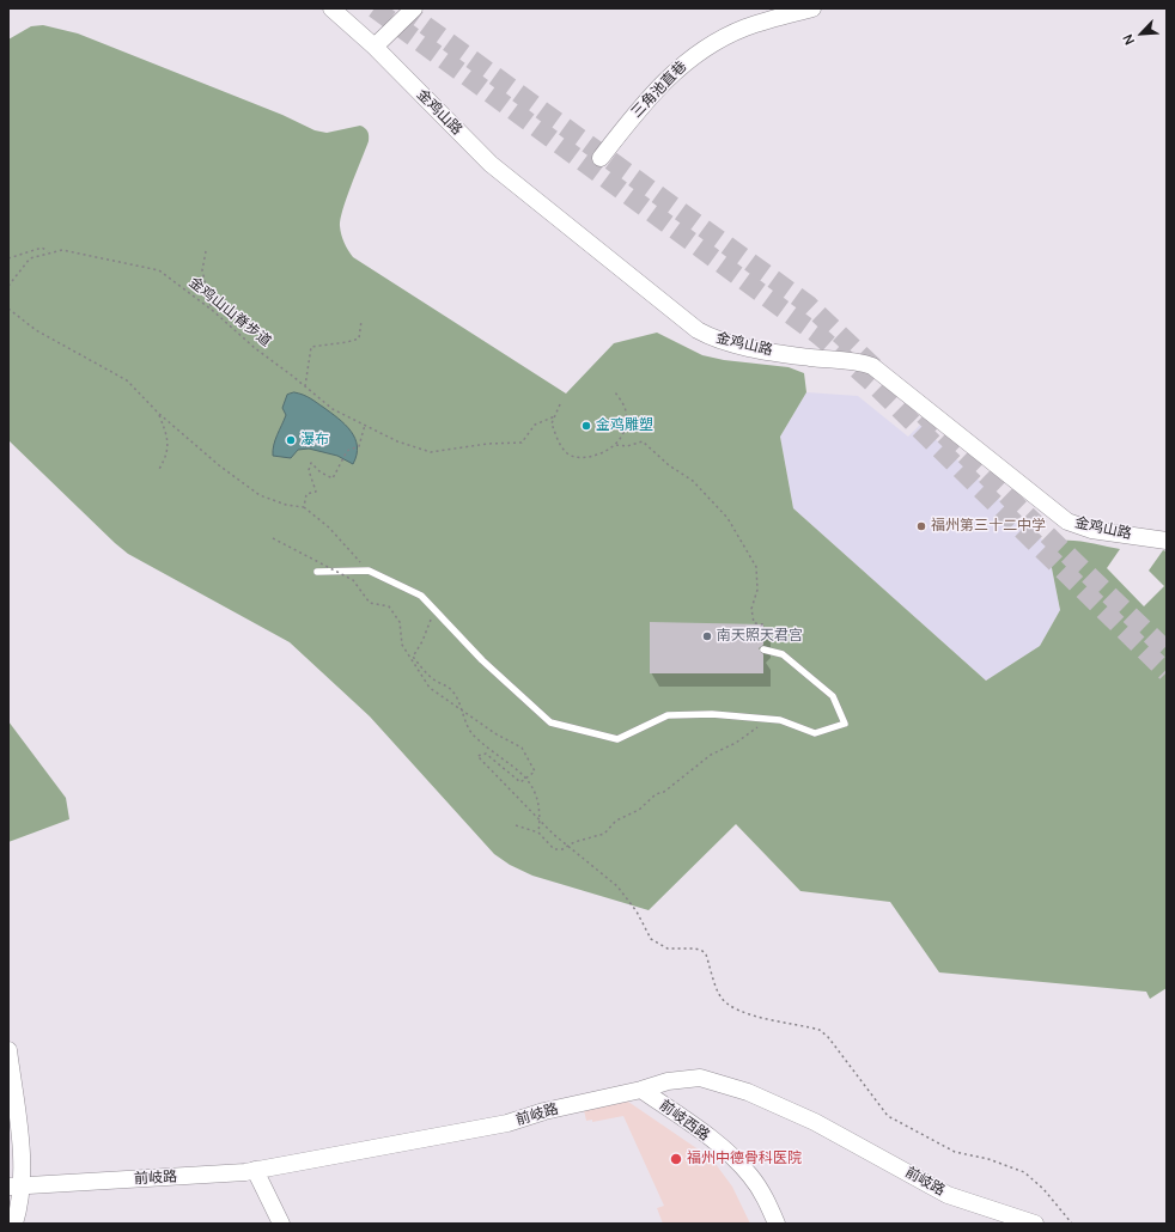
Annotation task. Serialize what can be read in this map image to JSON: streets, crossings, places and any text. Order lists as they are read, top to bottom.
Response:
{
  "streets": {
    "street": [
      "三角池直巷",
      "金鸡山路",
      "前岐路",
      "前岐西路"
    ],
    "path": ["金鸡山山脊步道"]
  },
  "crossings": [
    ["前岐路", "前岐西路"]
  ],
  "places": [
    "金鸡雕塑",
    "瀑布",
    "福州第三十二中学",
    "南天照天君宫",
    "福州中德骨科医院"
  ],
  "north": "bottom left"
}
